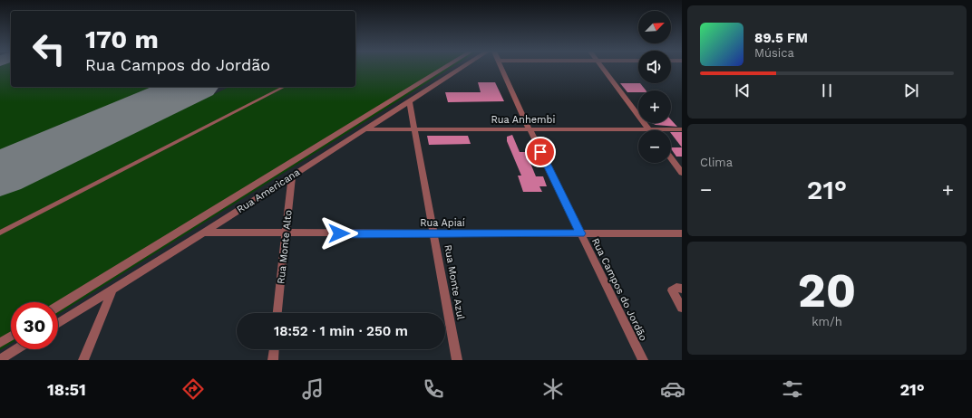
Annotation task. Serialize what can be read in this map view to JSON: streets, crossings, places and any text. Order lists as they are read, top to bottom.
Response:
{
  "streets": {
    "street": [
      "Rua Anhembi",
      "Rua Americana",
      "Rua Apiaí",
      "Rua Monte Alto",
      "Rua Monte Azul",
      "Rua Campos do Jordão"
    ]
  },
  "crossings": [
    ["Rua Anhembi", "Rua Americana"],
    ["Rua Anhembi", "Rua Monte Azul"],
    ["Rua Anhembi", "Rua Campos do Jordão"],
    ["Rua Americana", "Rua Apiaí"],
    ["Rua Americana", "Rua Monte Alto"],
    ["Rua Americana", "Rua Monte Azul"],
    ["Rua Apiaí", "Rua Monte Alto"],
    ["Rua Apiaí", "Rua Monte Azul"],
    ["Rua Apiaí", "Rua Campos do Jordão"]
  ],
  "north": "top right",
  "page": {
    "map_buttons": ["+", "−"],
    "turn": ["170 m", "Rua Campos do Jordão"],
    "song": ["89.5 FM", "Música"],
    "tile": [
      "Clima",
      ["20", "km/h"]
    ],
    "heat": ["−", "21°", "+"],
    "limit": "30",
    "trip": "18:52 · 1 min · 250 m",
    "tabs": ["18:51", "21°"]
  }
}
